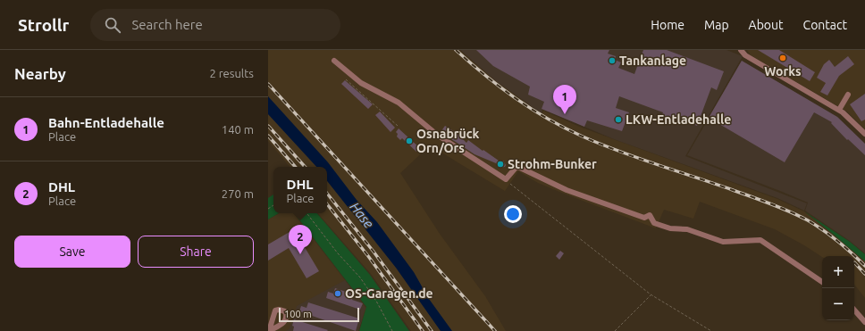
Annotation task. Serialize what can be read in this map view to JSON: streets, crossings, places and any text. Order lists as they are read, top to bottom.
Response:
{
  "water": ["Hase"],
  "places": [
    "Works",
    "Tankanlage",
    "LKW-Entladehalle",
    "Osnabrück Orn/Ors",
    "Strohm-Bunker",
    "OS-Garagen.de"
  ],
  "scale_bar": "100 m",
  "page": {
    "header": "Strollr",
    "search": "Search here",
    "nav": [
      "Home",
      "Map",
      "About",
      "Contact"
    ],
    "heading": ["Nearby", "2 results"],
    "pins": ["1", "2"],
    "list": [
      {
        "mark": "1",
        "name": "Bahn-Entladehalle",
        "note": "Place",
        "value": "140 m"
      },
      {
        "mark": "2",
        "name": "DHL",
        "note": "Place",
        "value": "270 m"
      }
    ],
    "popup": ["DHL", "Place"],
    "buttons": ["Save", "Share"],
    "map_buttons": ["+", "−"],
    "scale": "100 m"
  }
}
